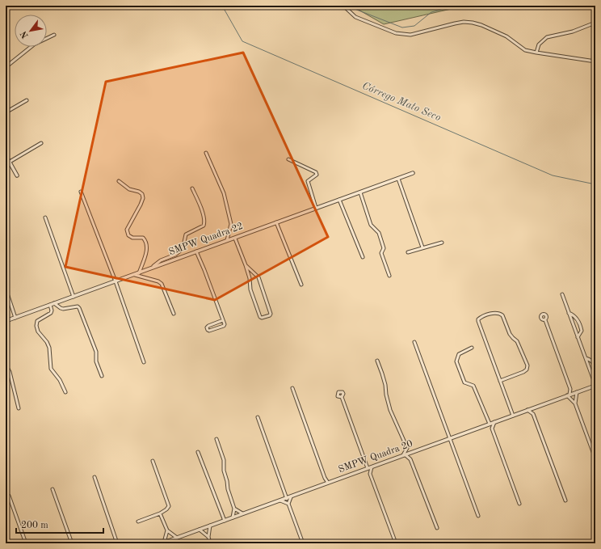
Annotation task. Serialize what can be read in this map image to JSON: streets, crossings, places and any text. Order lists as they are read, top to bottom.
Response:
{
  "streets": {
    "street": ["SMPW Quadra 22", "SMPW Quadra 20"]
  },
  "water": ["Córrego Mato Seco"],
  "scale_bar": "200 m",
  "north": "bottom left"
}
